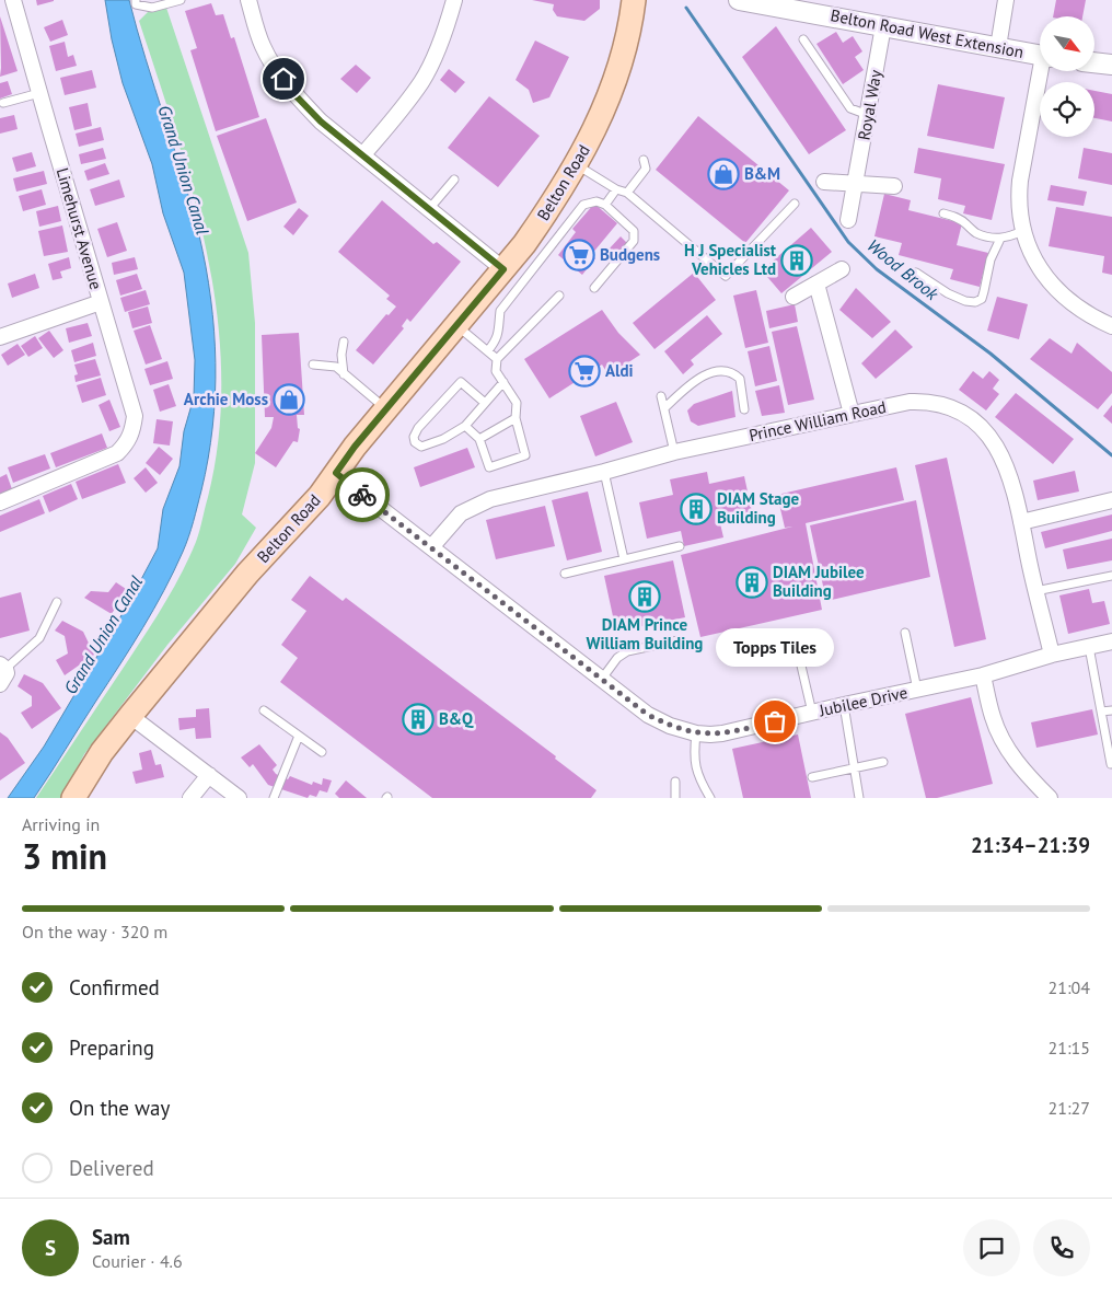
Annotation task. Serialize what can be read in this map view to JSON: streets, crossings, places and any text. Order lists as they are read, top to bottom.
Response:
{
  "streets": {
    "main road": ["Belton Road"],
    "street": [
      "Belton Road West Extension",
      "Royal Way",
      "Limehurst Avenue",
      "Prince William Road",
      "Jubilee Drive"
    ]
  },
  "crossings": [
    ["Belton Road West Extension", "Royal Way"],
    ["Belton Road", "Jubilee Drive"],
    ["Prince William Road", "Jubilee Drive"]
  ],
  "water": ["Grand Union Canal", "Wood Brook"],
  "places": {
    "shop": ["B&M", "Archie Moss"],
    "supermarket": ["Budgens", "Aldi"],
    "building": [
      "H J Specialist Vehicles Ltd",
      "DIAM Stage Building",
      "DIAM Jubilee Building",
      "DIAM Prince William Building",
      "B&Q"
    ],
    "other": ["Topps Tiles"]
  },
  "north": "bottom right",
  "page": {
    "bubble": "Topps Tiles",
    "heading": ["3 min", "Arriving in", "21:34–21:39"],
    "panel": ["Sam", "Courier · 4.6"],
    "bar": "On the way · 320 m",
    "list": [
      ["Confirmed", "21:04"],
      ["Preparing", "21:15"],
      ["On the way", "21:27"],
      "Delivered"
    ],
    "round": "S"
  }
}
